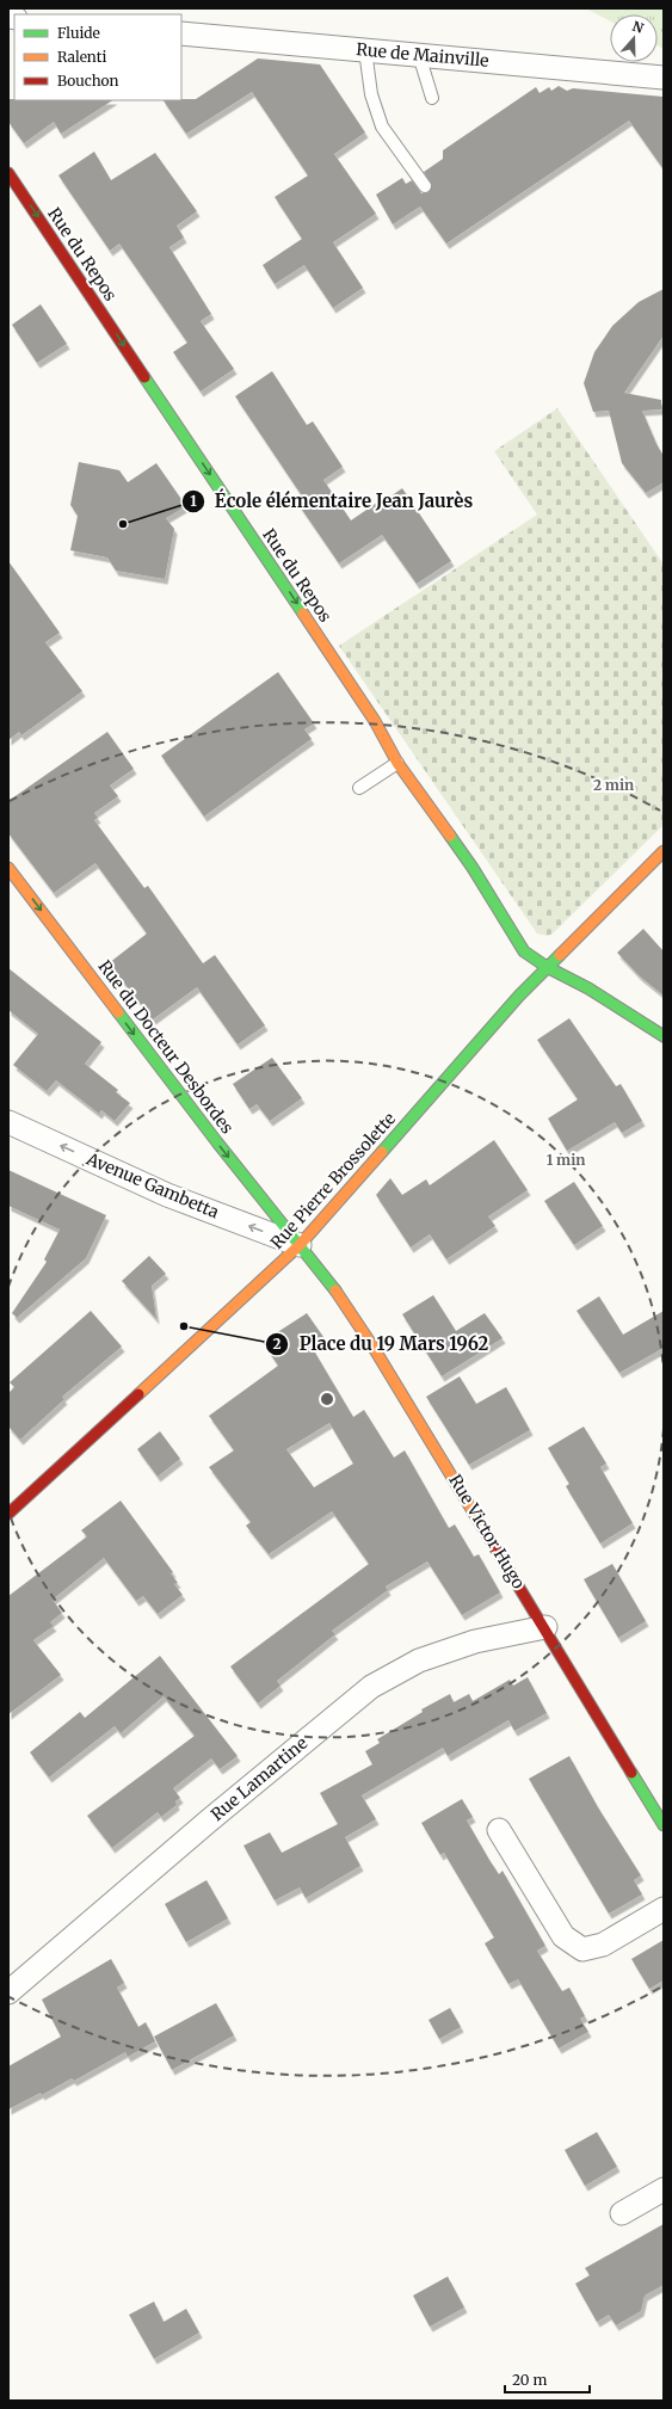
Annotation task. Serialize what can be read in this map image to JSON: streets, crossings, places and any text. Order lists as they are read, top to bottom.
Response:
{
  "streets": {
    "street": [
      "Rue de Mainville",
      "Rue du Repos",
      "Rue du Docteur Desbordes",
      "Rue Pierre Brossolette",
      "Avenue Gambetta",
      "Rue Victor Hugo",
      "Rue Lamartine"
    ]
  },
  "crossings": [
    ["Rue du Repos", "Rue Pierre Brossolette"],
    ["Rue du Docteur Desbordes", "Rue Pierre Brossolette"],
    ["Rue du Docteur Desbordes", "Avenue Gambetta"],
    ["Rue du Docteur Desbordes", "Rue Victor Hugo"],
    ["Rue Pierre Brossolette", "Avenue Gambetta"],
    ["Rue Pierre Brossolette", "Rue Victor Hugo"],
    ["Avenue Gambetta", "Rue Victor Hugo"],
    ["Rue Victor Hugo", "Rue Lamartine"]
  ],
  "one_way": ["Rue du Repos", "Rue du Docteur Desbordes", "Avenue Gambetta"],
  "places": ["École élémentaire Jean Jaurès", "Place du 19 Mars 1962"],
  "legend": ["Fluide", "Ralenti", "Bouchon"],
  "scale_bar": "20 m",
  "north": "top",
  "rings": ["2 min", "1 min"]
}
